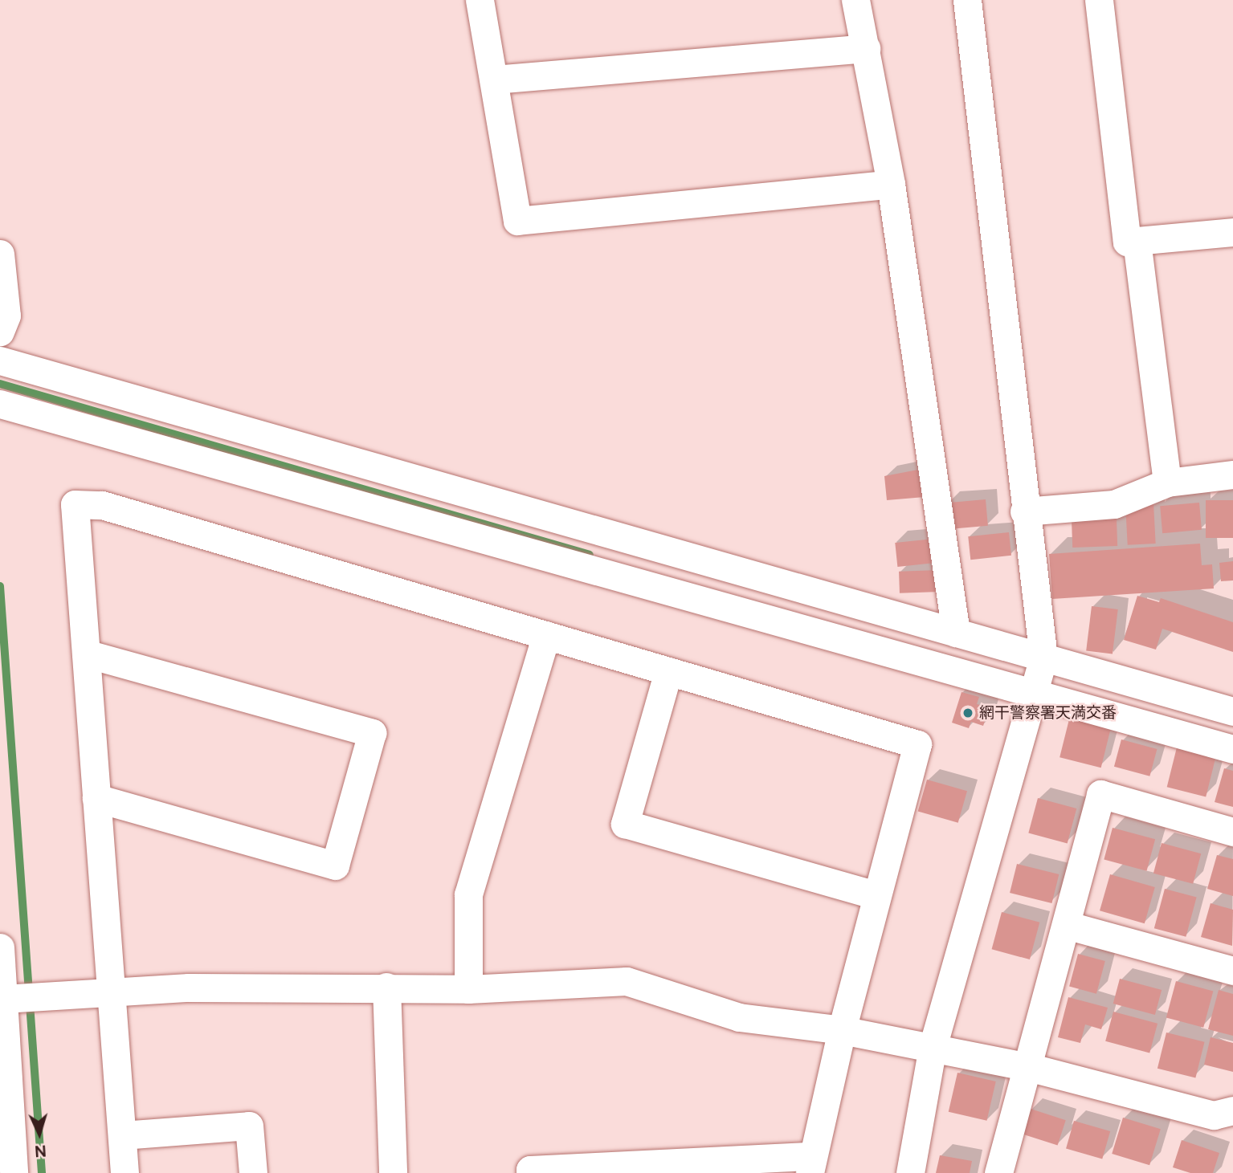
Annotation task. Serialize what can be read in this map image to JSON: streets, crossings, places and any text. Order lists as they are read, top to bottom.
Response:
{
  "places": ["網干警察署天満交番"],
  "north": "bottom"
}
